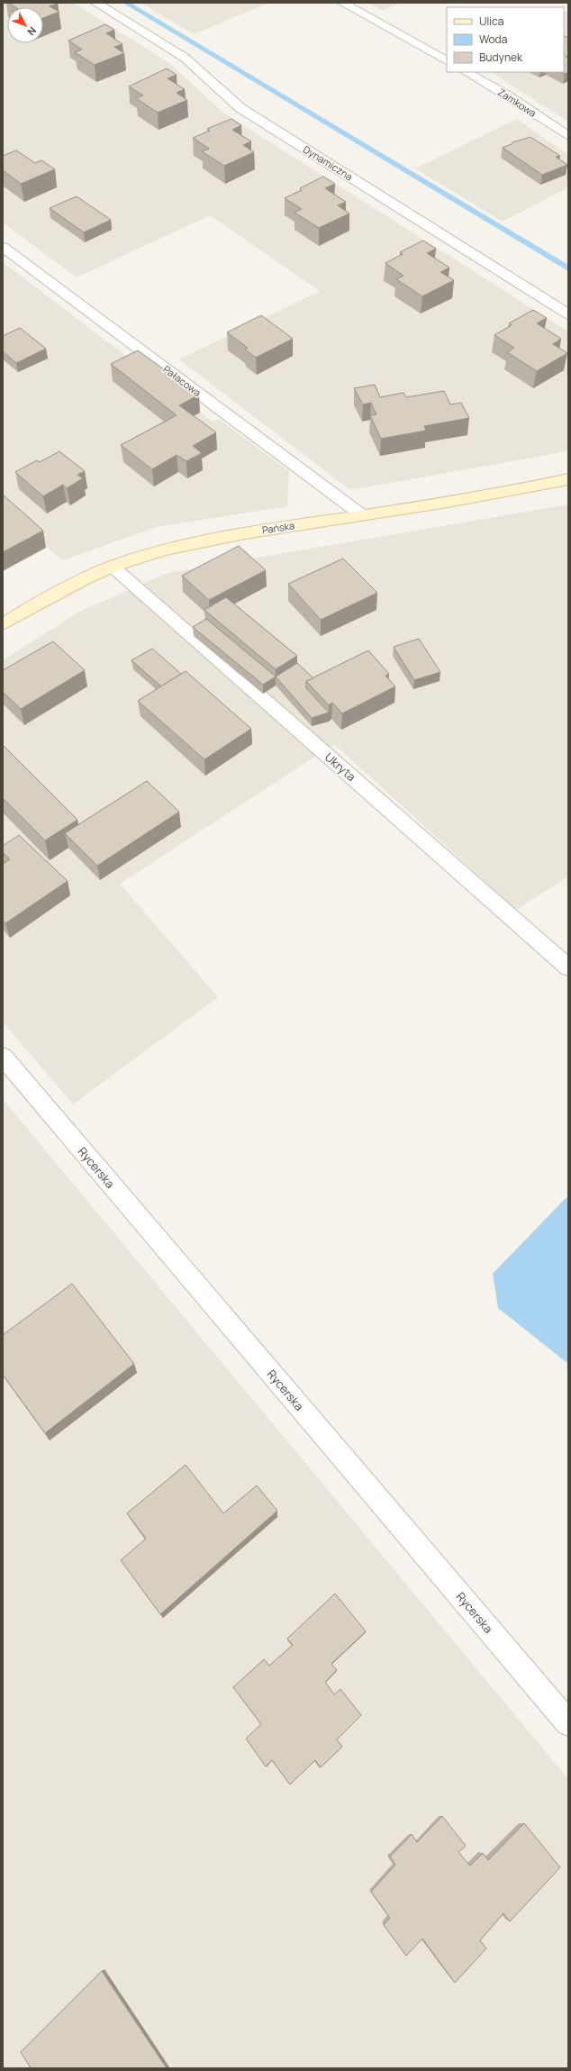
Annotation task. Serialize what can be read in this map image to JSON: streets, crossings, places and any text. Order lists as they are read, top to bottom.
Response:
{
  "streets": {
    "street": [
      "Zamkowa",
      "Dynamiczna",
      "Pałacowa",
      "Pańska",
      "Ukryta",
      "Rycerska"
    ]
  },
  "crossings": [
    ["Pałacowa", "Pańska"],
    ["Pańska", "Ukryta"]
  ],
  "legend": ["Ulica", "Woda", "Budynek"],
  "north": "bottom right"
}
